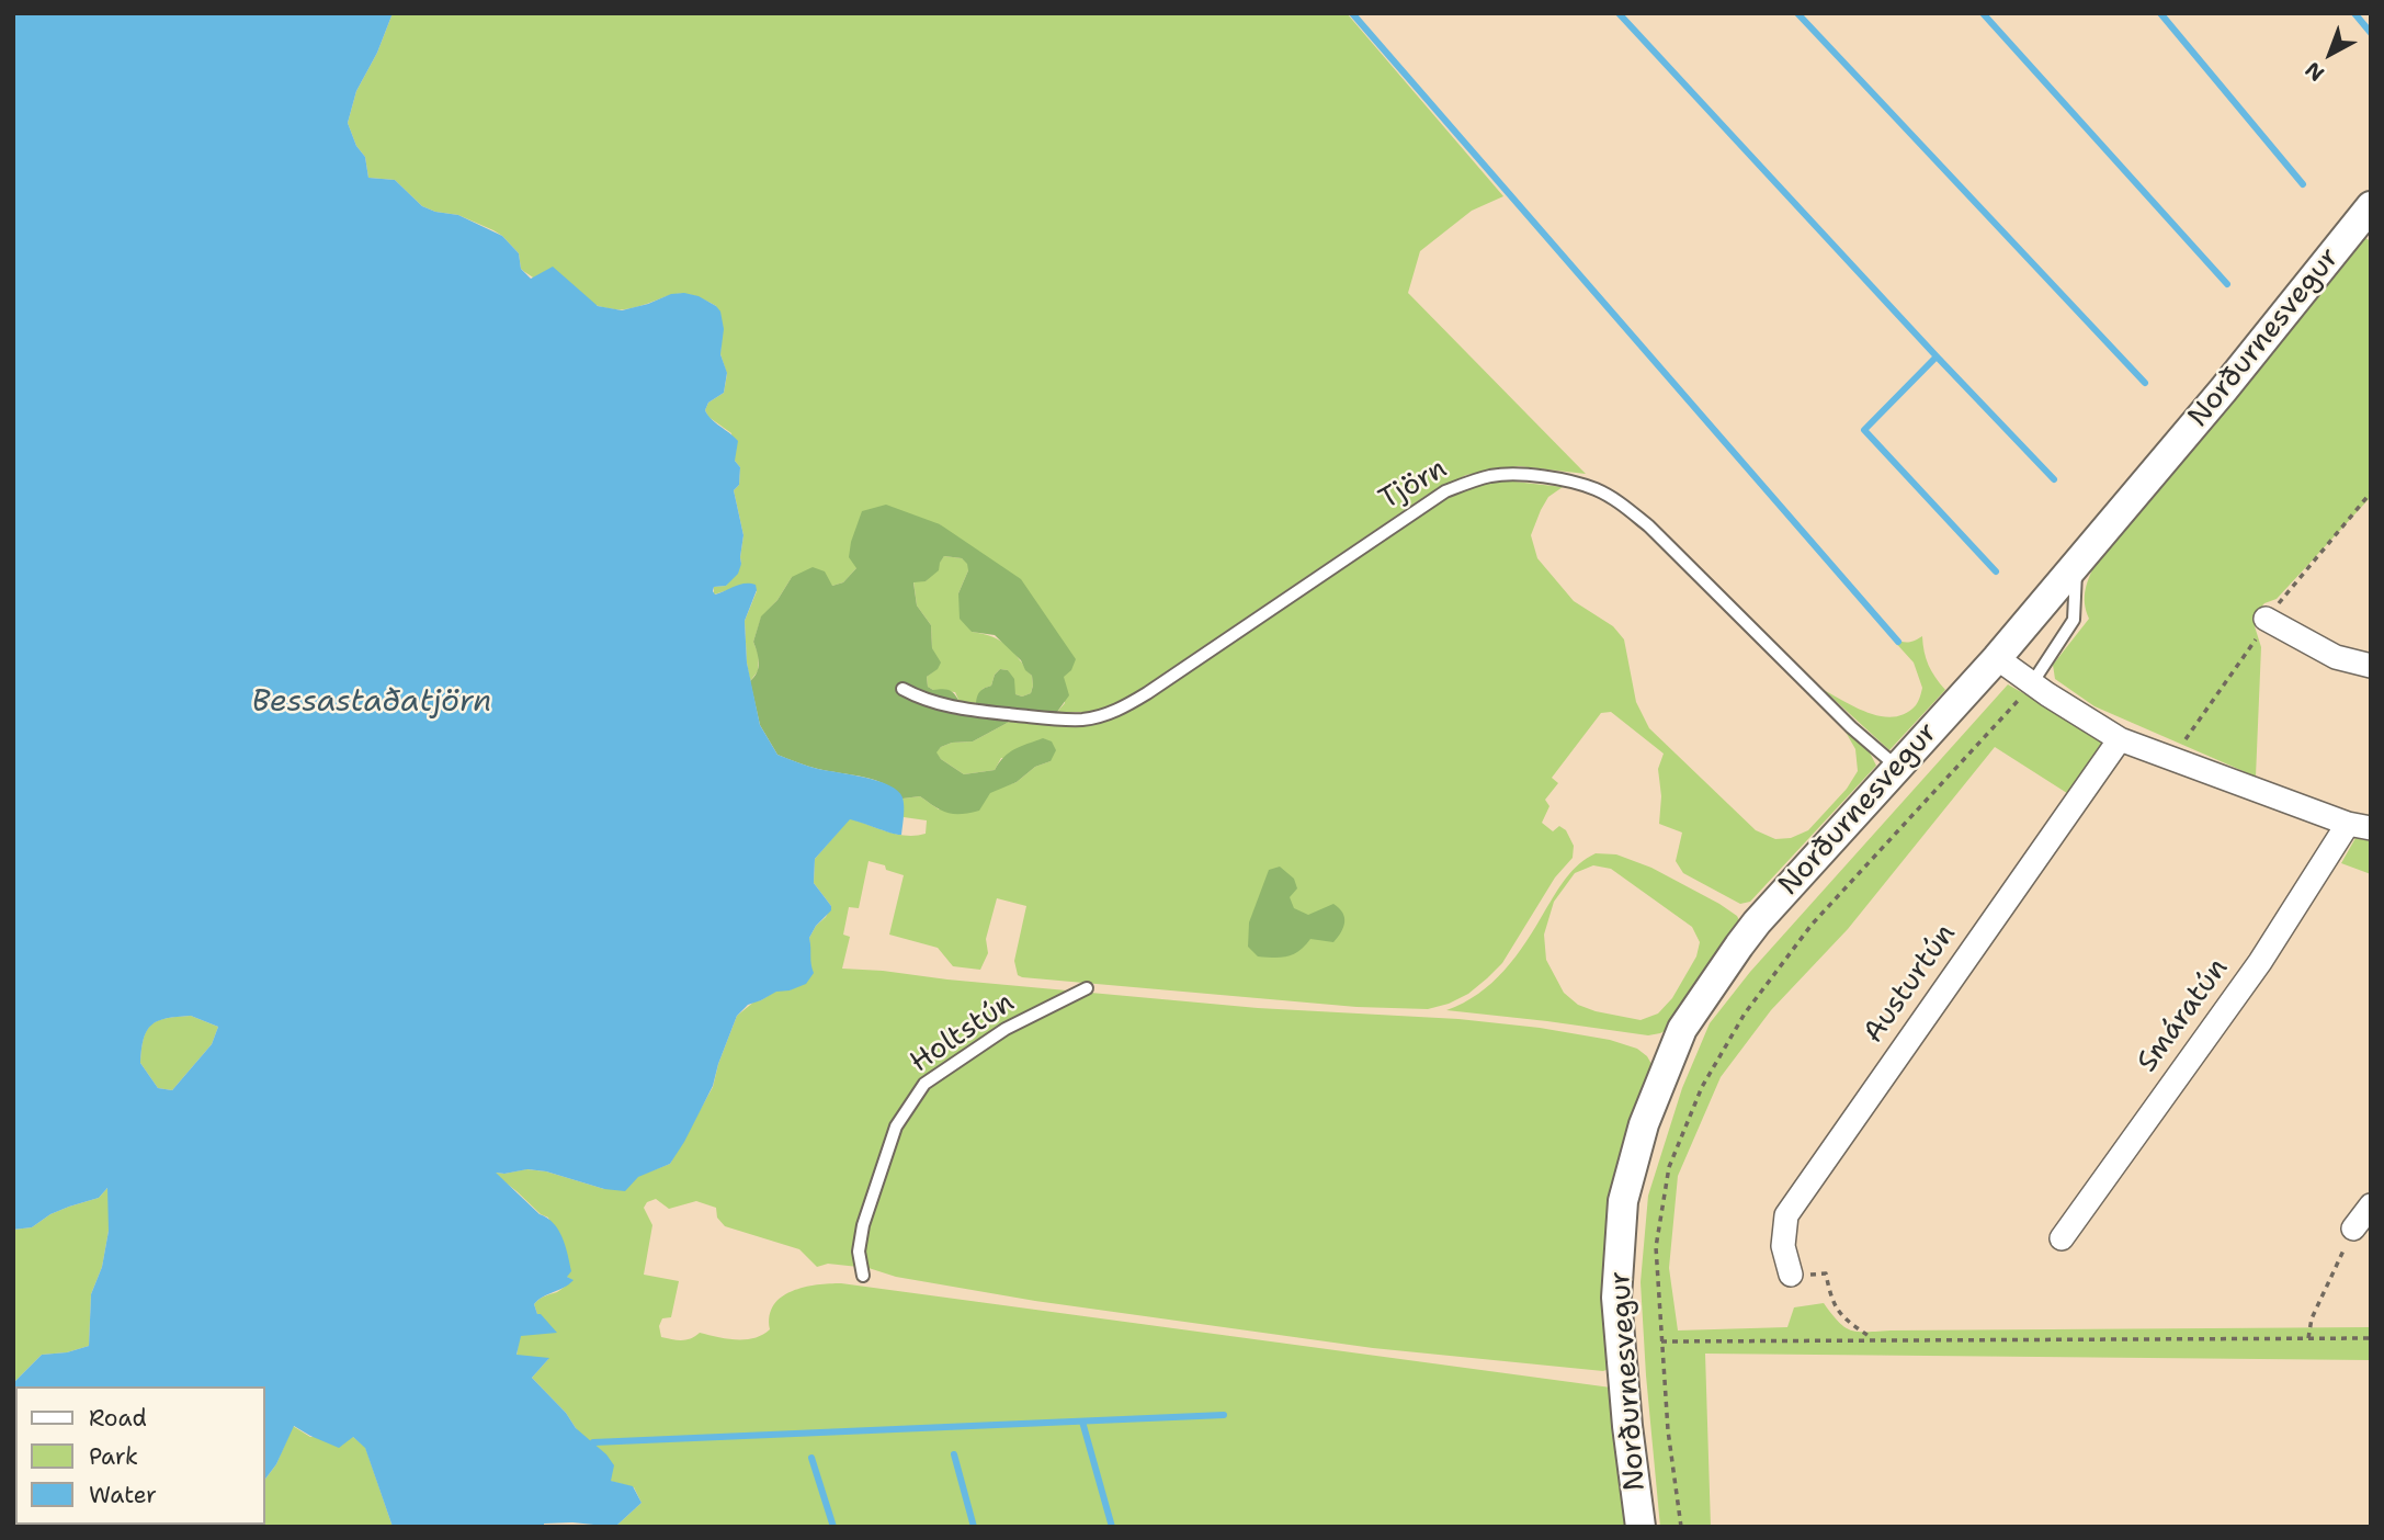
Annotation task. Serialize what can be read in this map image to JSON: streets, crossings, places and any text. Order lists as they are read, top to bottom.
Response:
{
  "streets": {
    "street": ["Norðurnesvegur", "Austurtún", "Smáratún"],
    "lane": ["Tjörn", "Holtstún"]
  },
  "crossings": [
    ["Norðurnesvegur", "Tjörn"]
  ],
  "water": ["Bessastaðatjörn"],
  "legend": ["Road", "Park", "Water"],
  "north": "bottom left"
}
